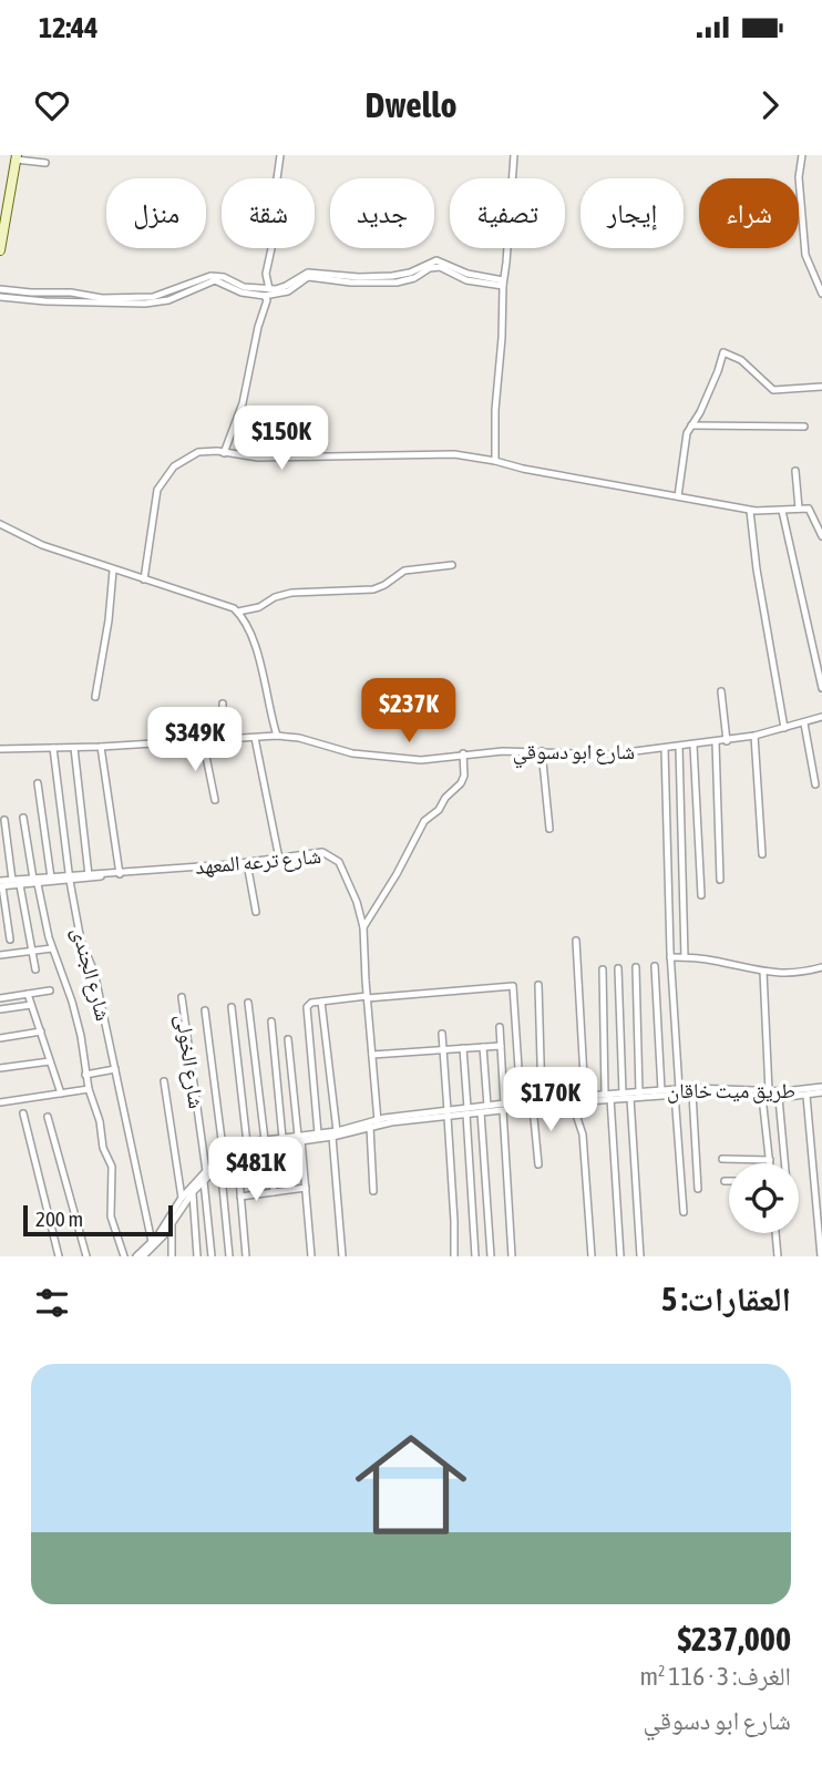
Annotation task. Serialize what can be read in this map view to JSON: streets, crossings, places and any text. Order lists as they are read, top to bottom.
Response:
{
  "streets": {
    "street": [
      "شارع ابو دسوقي",
      "شارع ترعه المعهد",
      "شارع الجندى",
      "شارع الخولى",
      "طريق ميت خاقان"
    ]
  },
  "crossings": [
    ["شارع ابو دسوقي", "شارع الجندى"],
    ["شارع ترعه المعهد", "شارع الجندى"],
    ["شارع الجندى", "طريق ميت خاقان"],
    ["شارع الخولى", "طريق ميت خاقان"]
  ],
  "scale_bar": "200 m",
  "page": {
    "status": "12:44",
    "header": "Dwello",
    "chip": [
      "شراء",
      "إيجار",
      "تصفية",
      "جديد",
      "شقة",
      "منزل"
    ],
    "price": [
      "$150K",
      "$237K",
      "$349K",
      "$170K",
      "$481K"
    ],
    "scale": "200 m",
    "heading": "العقارات: 5",
    "list": [
      {
        "name": "$237,000",
        "note": "الغرف: 3 · 116 m² · شارع ابو دسوقي"
      }
    ]
  }
}
